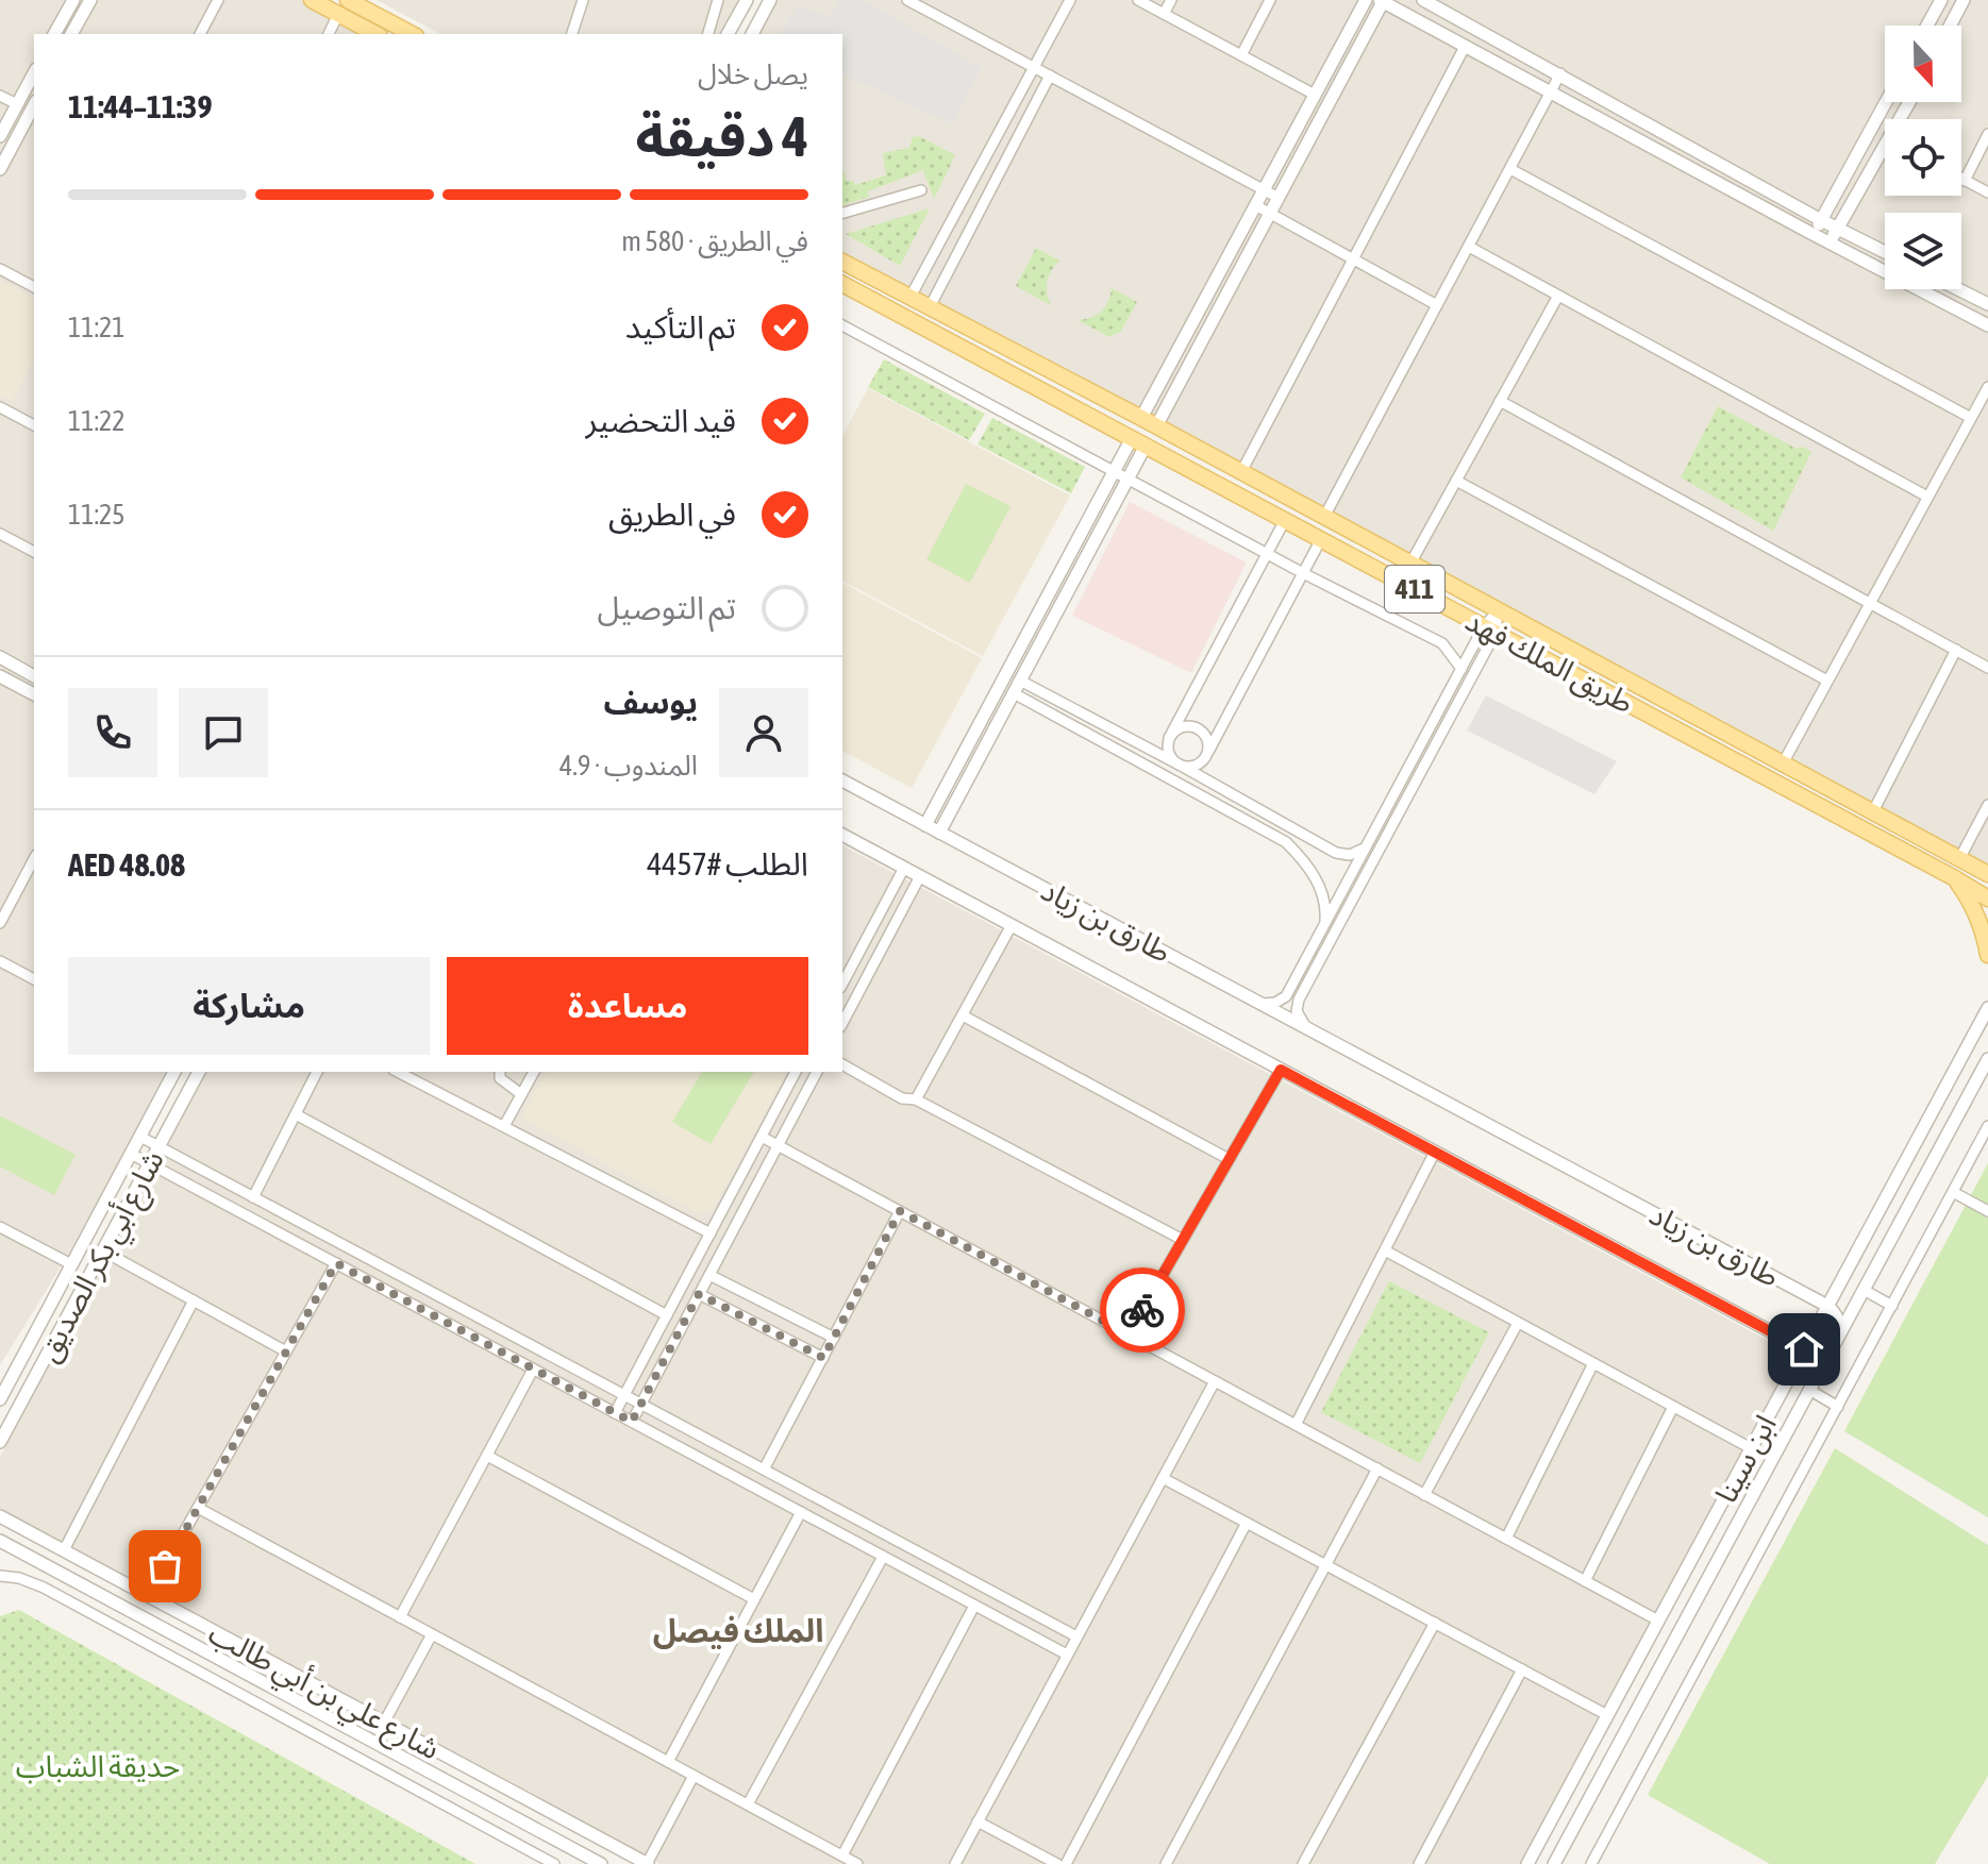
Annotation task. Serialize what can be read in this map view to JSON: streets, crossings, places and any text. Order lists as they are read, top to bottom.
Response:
{
  "streets": {
    "main road": ["411", "طريق الملك فهد"],
    "street": [
      "طارق بن زياد",
      "شارع أبي بكر الصديق",
      "ابن سينا",
      "شارع علي بن أبي طالب"
    ]
  },
  "crossings": [
    ["طارق بن زياد", "ابن سينا"]
  ],
  "districts": ["الملك فيصل"],
  "parks": ["حديقة الشباب"],
  "north": "bottom",
  "page": {
    "heading": ["4 دقيقة", "يصل خلال", "11:39–11:44"],
    "panel": [
      "يوسف",
      "المندوب · 4.9",
      "الطلب #4457",
      "AED 48.08"
    ],
    "bar": "في الطريق · 580 m",
    "list": [
      ["تم التأكيد", "11:21"],
      ["قيد التحضير", "11:22"],
      ["في الطريق", "11:25"],
      "تم التوصيل"
    ],
    "buttons": ["مساعدة", "مشاركة"]
  }
}
